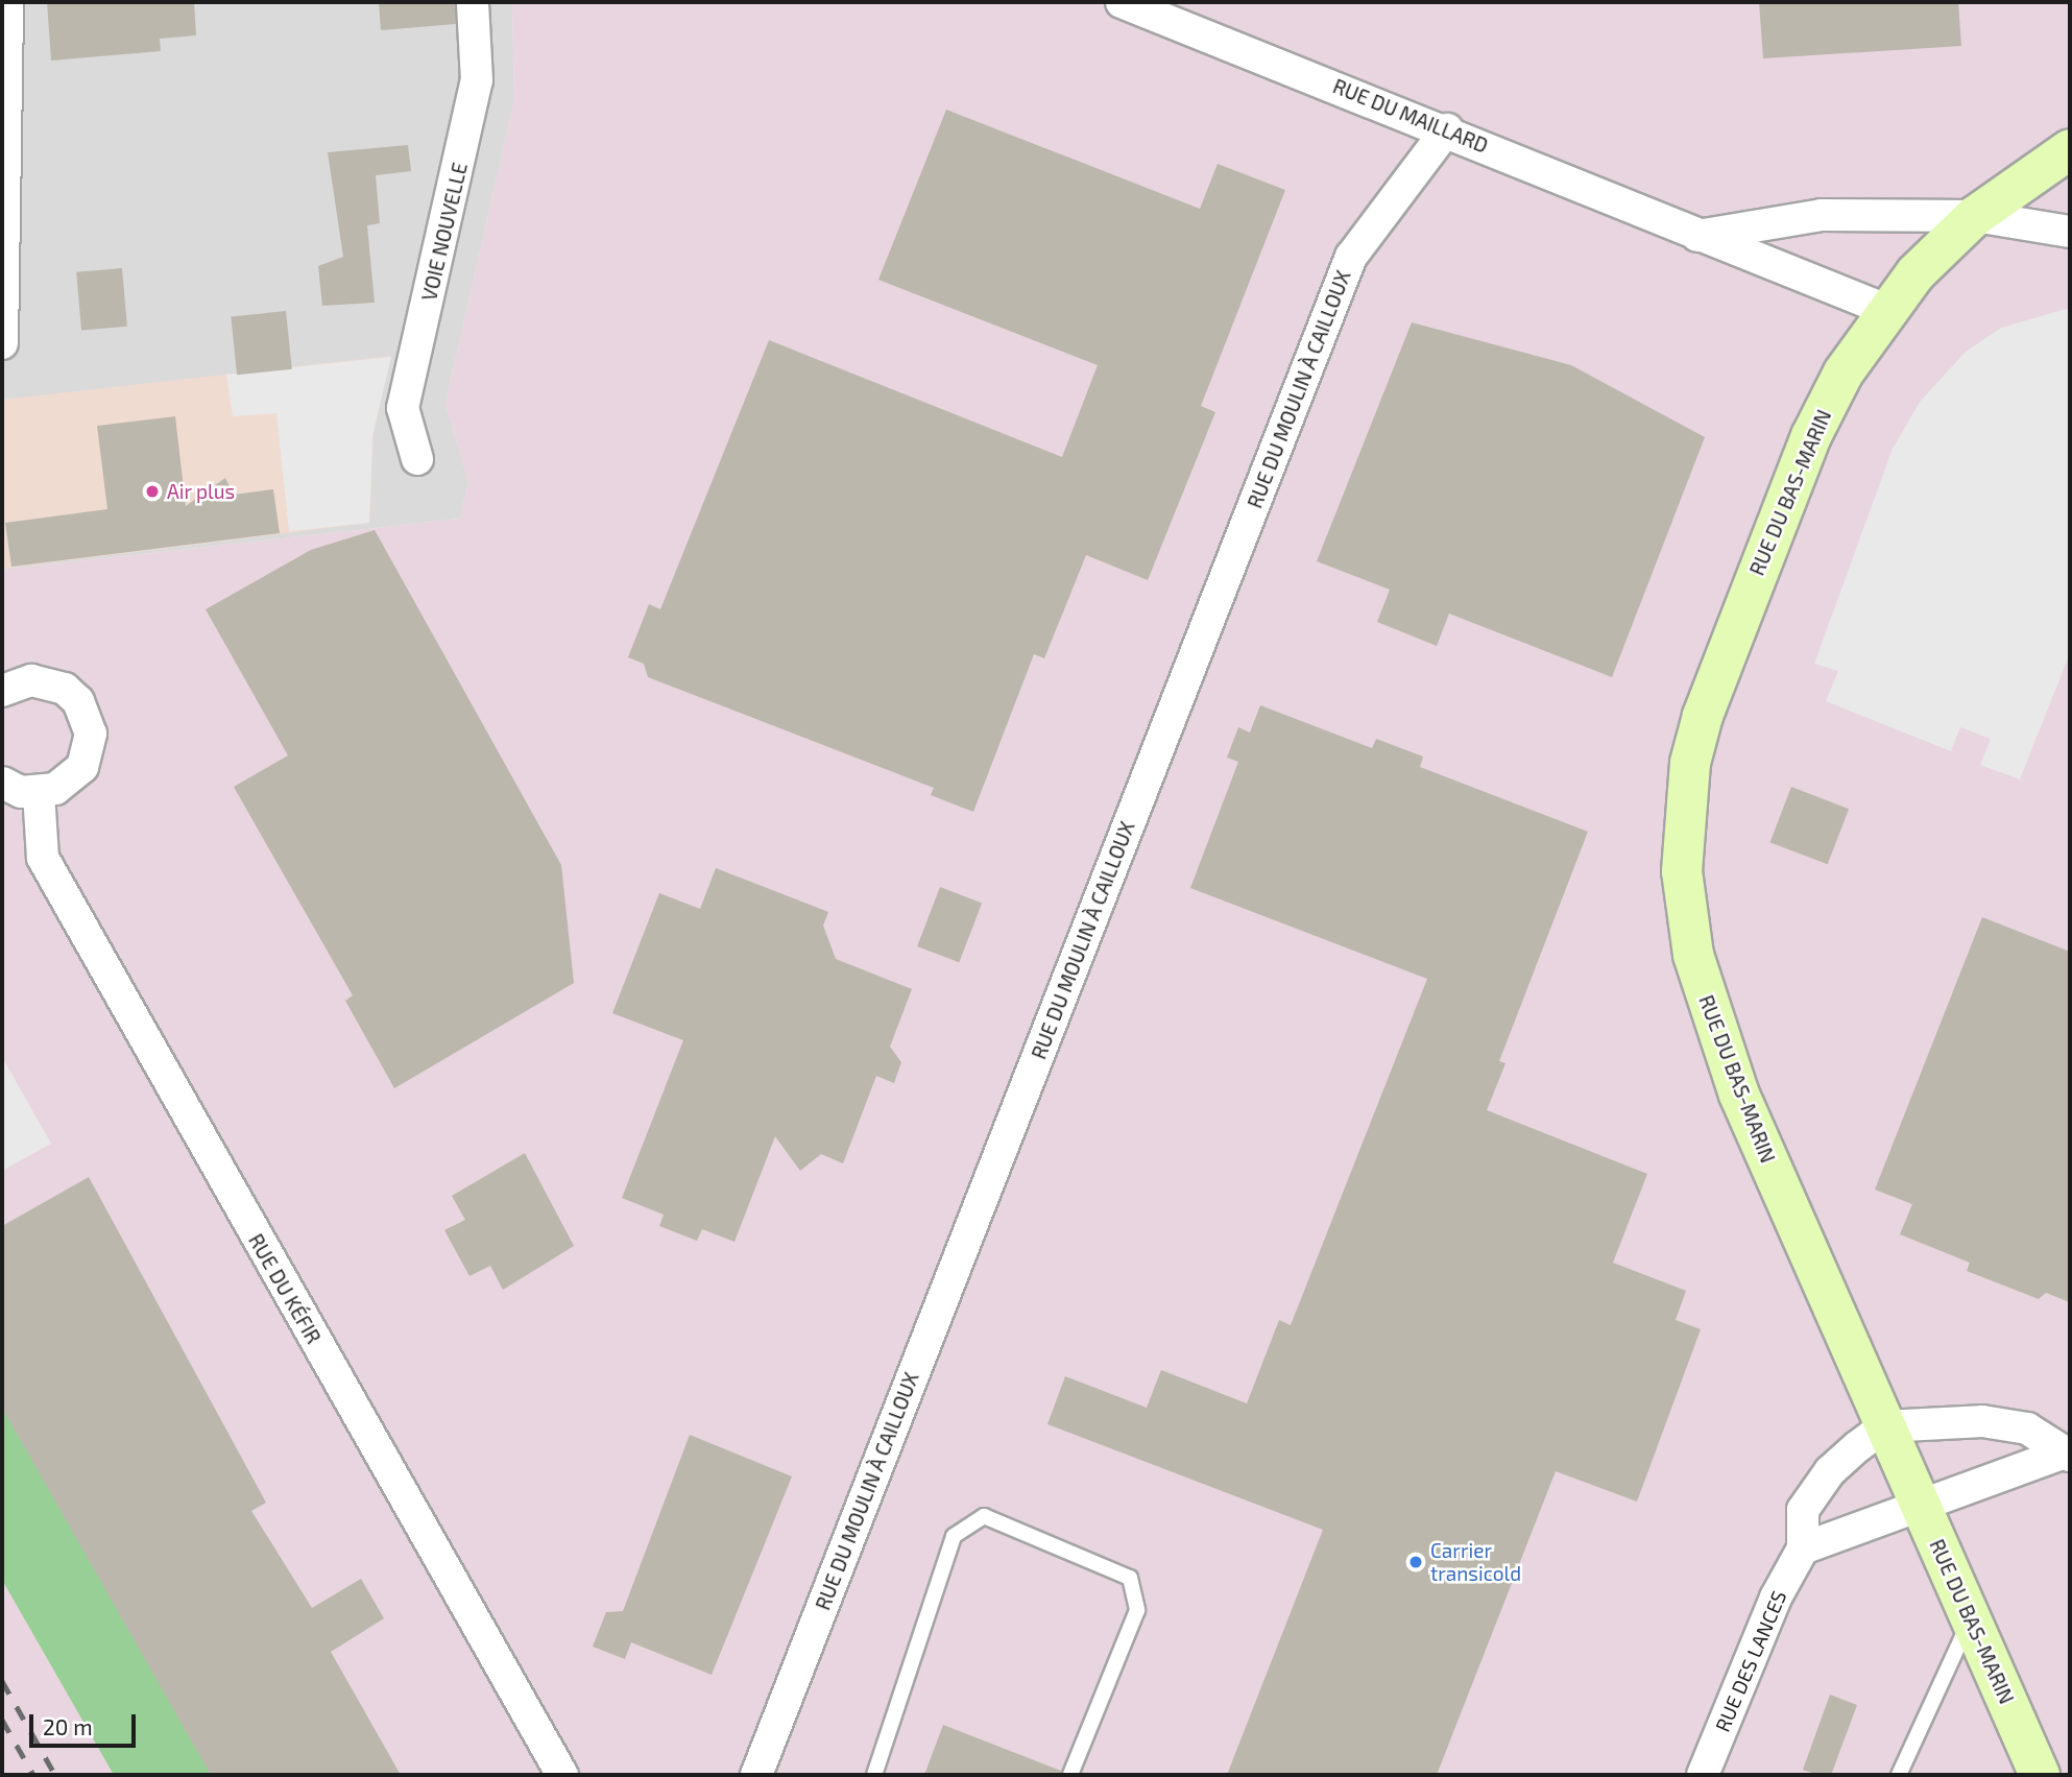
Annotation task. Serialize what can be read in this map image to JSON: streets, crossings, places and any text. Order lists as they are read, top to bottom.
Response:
{
  "streets": {
    "main road": ["RUE DU BAS-MARIN"],
    "street": [
      "RUE DU MAILLARD",
      "VOIE NOUVELLE",
      "RUE DU MOULIN À CAILLOUX",
      "RUE DU KÉFIR",
      "RUE DES LANCES"
    ]
  },
  "crossings": [
    ["RUE DU MAILLARD", "RUE DU MOULIN À CAILLOUX"],
    ["RUE DU MAILLARD", "RUE DU BAS-MARIN"],
    ["RUE DU BAS-MARIN", "RUE DES LANCES"]
  ],
  "places": ["Air plus", "Carrier transicold"],
  "scale_bar": "20 m"
}
